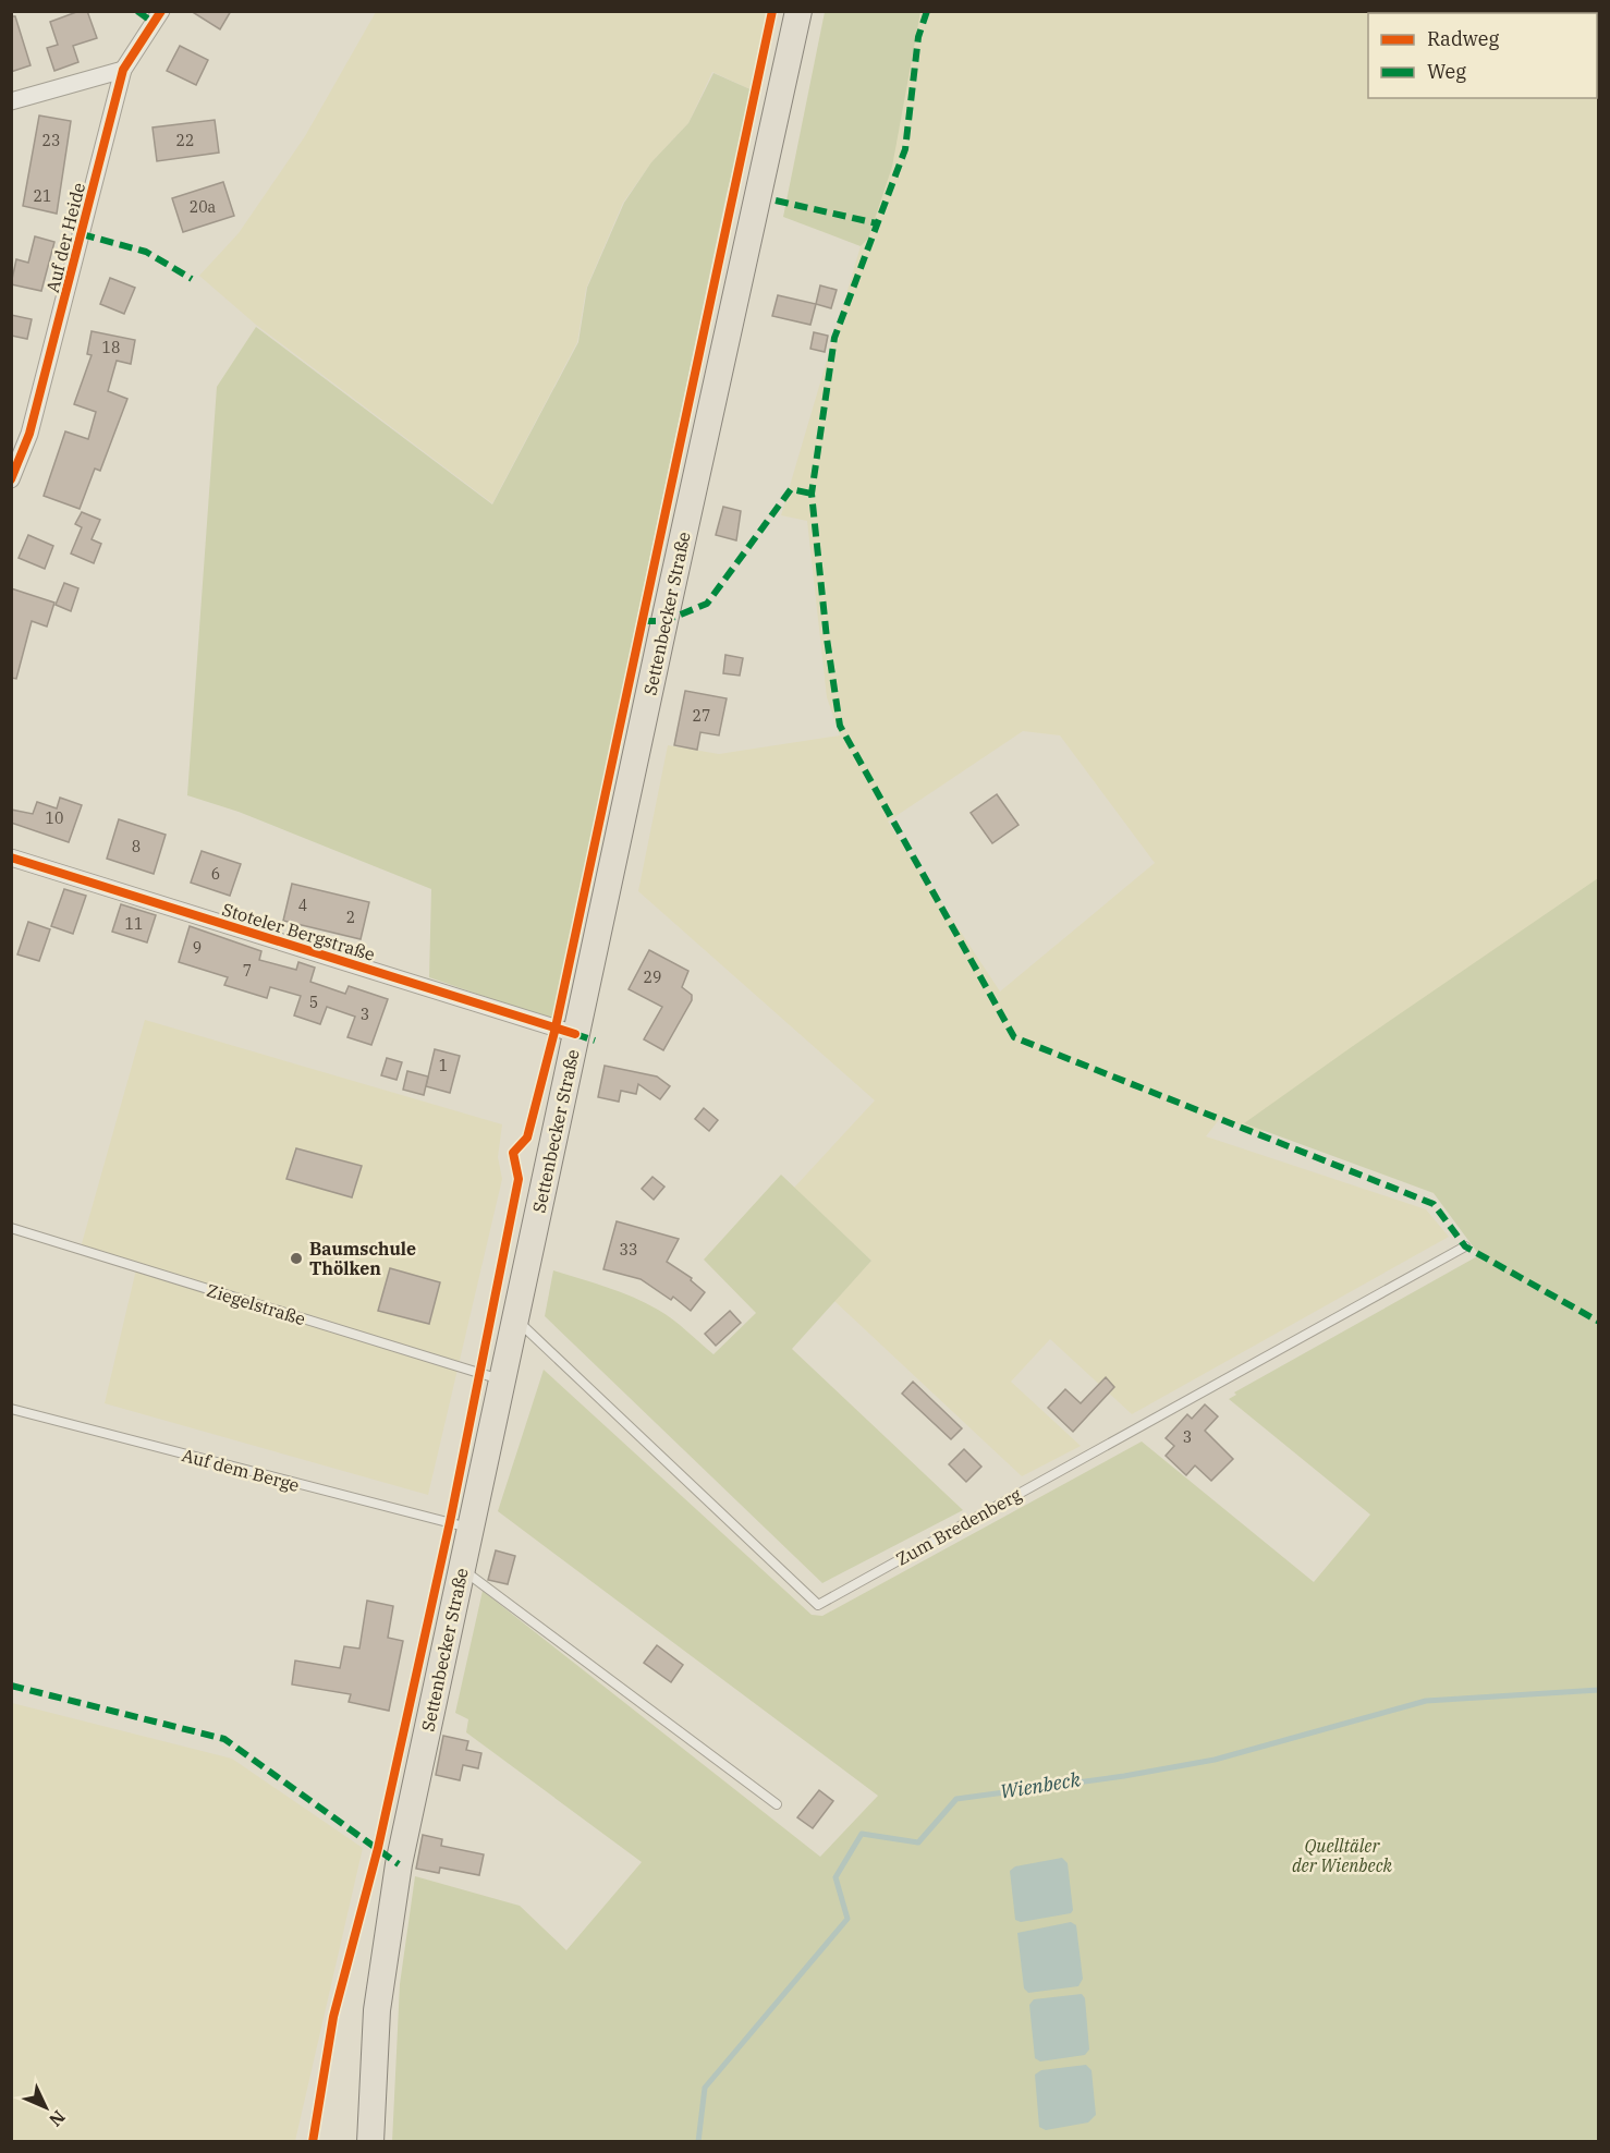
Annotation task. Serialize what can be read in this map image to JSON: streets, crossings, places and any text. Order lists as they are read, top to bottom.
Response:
{
  "streets": {
    "main road": ["Settenbecker Straße"],
    "street": ["Auf der Heide", "Stoteler Bergstraße"],
    "lane": ["Ziegelstraße", "Auf dem Berge", "Zum Bredenberg"]
  },
  "crossings": [
    ["Settenbecker Straße", "Stoteler Bergstraße"],
    ["Settenbecker Straße", "Ziegelstraße"],
    ["Settenbecker Straße", "Auf dem Berge"],
    ["Settenbecker Straße", "Zum Bredenberg"]
  ],
  "water": ["Wienbeck"],
  "parks": ["Quelltäler der Wienbeck"],
  "places": ["Baumschule Thölken"],
  "house_numbers": [
    "23",
    "22",
    "21",
    "20a",
    "18",
    "27",
    "10",
    "8",
    "6",
    "4",
    "2",
    "11",
    "9",
    "7",
    "29",
    "5",
    "3",
    "1",
    "33",
    "3"
  ],
  "legend": ["Radweg", "Weg"],
  "north": "bottom right"
}
